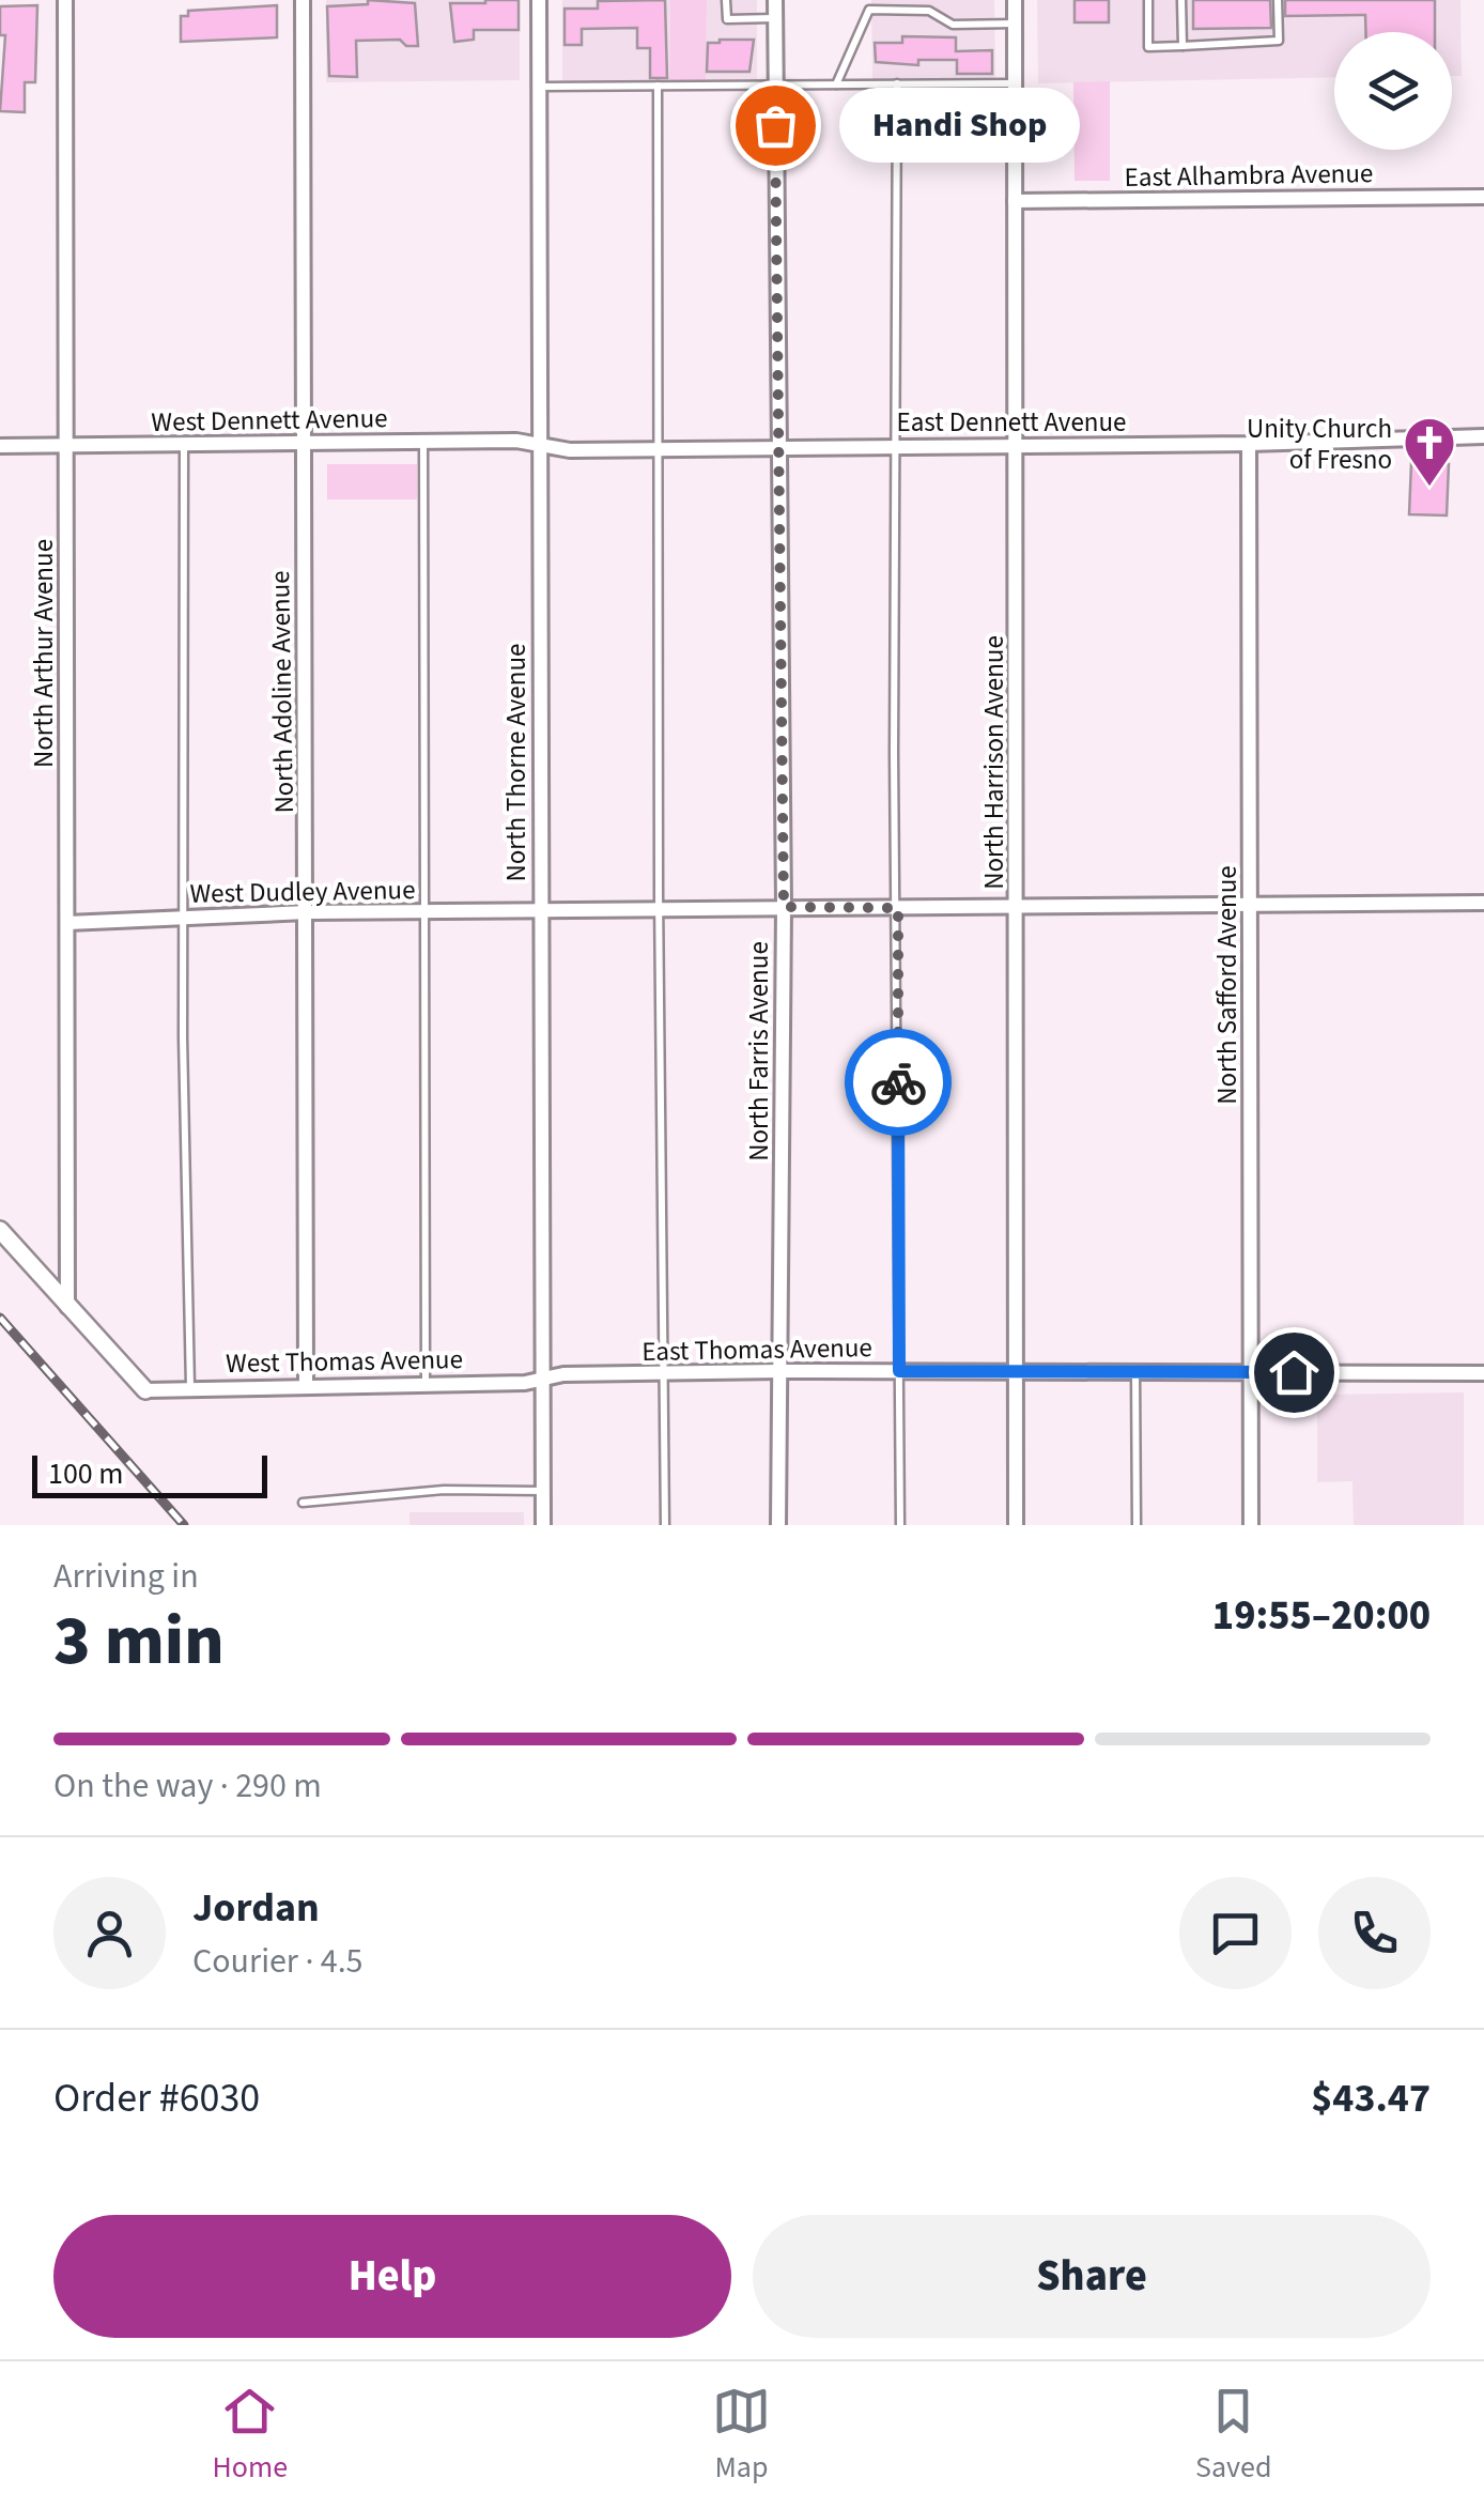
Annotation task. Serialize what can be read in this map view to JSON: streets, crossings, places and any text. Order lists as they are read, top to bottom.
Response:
{
  "streets": {
    "street": [
      "East Alhambra Avenue",
      "West Dennett Avenue",
      "East Dennett Avenue",
      "North Arthur Avenue",
      "North Adoline Avenue",
      "North Thorne Avenue",
      "North Harrison Avenue",
      "West Dudley Avenue",
      "North Safford Avenue",
      "North Farris Avenue",
      "East Thomas Avenue",
      "West Thomas Avenue"
    ]
  },
  "crossings": [
    ["East Alhambra Avenue", "North Harrison Avenue"],
    ["West Dennett Avenue", "East Dennett Avenue"],
    ["West Dennett Avenue", "North Arthur Avenue"],
    ["West Dennett Avenue", "North Adoline Avenue"],
    ["West Dennett Avenue", "North Thorne Avenue"],
    ["East Dennett Avenue", "North Thorne Avenue"],
    ["East Dennett Avenue", "North Harrison Avenue"],
    ["East Dennett Avenue", "North Safford Avenue"],
    ["East Dennett Avenue", "North Farris Avenue"],
    ["North Arthur Avenue", "West Dudley Avenue"],
    ["North Adoline Avenue", "West Dudley Avenue"],
    ["North Adoline Avenue", "West Thomas Avenue"],
    ["North Thorne Avenue", "West Dudley Avenue"],
    ["North Thorne Avenue", "East Thomas Avenue"],
    ["North Thorne Avenue", "West Thomas Avenue"],
    ["North Harrison Avenue", "West Dudley Avenue"],
    ["North Harrison Avenue", "East Thomas Avenue"],
    ["West Dudley Avenue", "North Safford Avenue"],
    ["West Dudley Avenue", "North Farris Avenue"],
    ["North Safford Avenue", "East Thomas Avenue"],
    ["North Farris Avenue", "East Thomas Avenue"],
    ["East Thomas Avenue", "West Thomas Avenue"]
  ],
  "places": {
    "other": ["Handi Shop"],
    "church": ["Unity Church of Fresno"]
  },
  "scale_bar": "100 m",
  "page": {
    "bubble": "Handi Shop",
    "scale": "100 m",
    "heading": ["3 min", "Arriving in", "19:55–20:00"],
    "panel": [
      "Jordan",
      "Courier · 4.5",
      "Order #6030",
      "$43.47"
    ],
    "bar": "On the way · 290 m",
    "buttons": ["Help", "Share"],
    "tabs": ["Home", "Map", "Saved"]
  }
}
